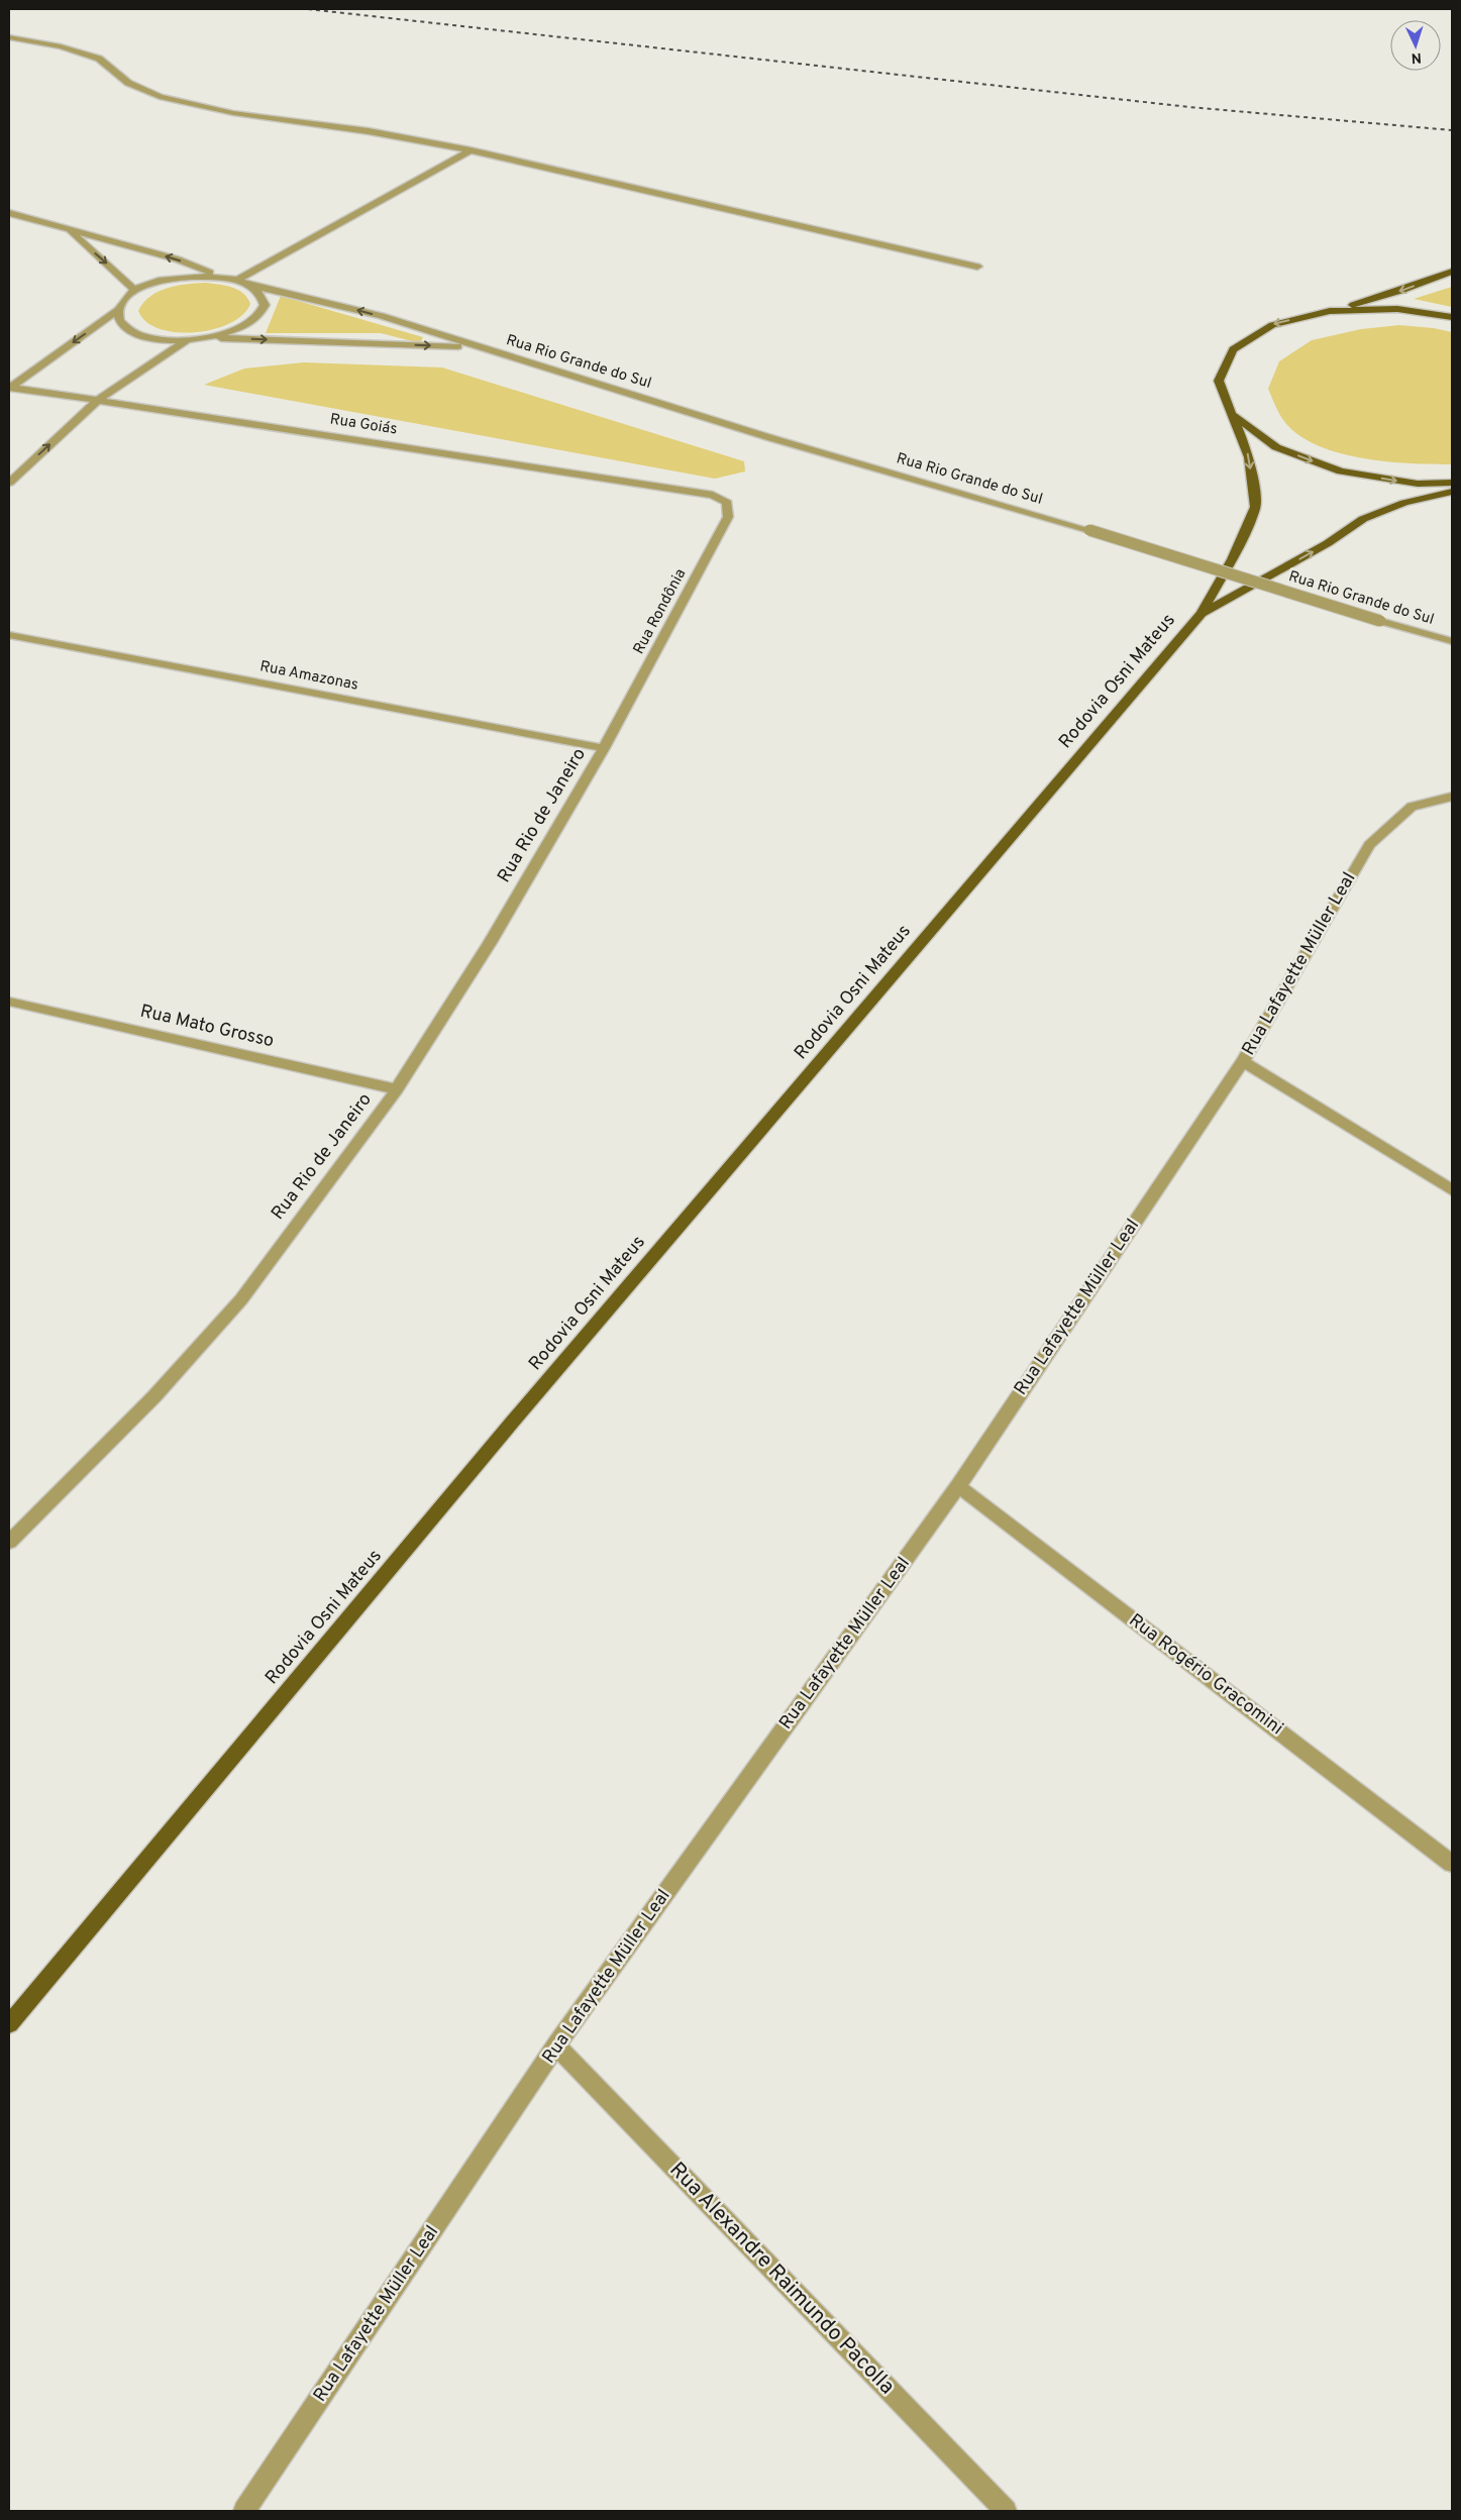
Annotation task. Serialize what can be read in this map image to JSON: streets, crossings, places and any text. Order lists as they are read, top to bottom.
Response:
{
  "streets": {
    "main road": ["Rodovia Osni Mateus"],
    "street": [
      "Rua Rio Grande do Sul",
      "Rua Goiás",
      "Rua Rondônia",
      "Rua Amazonas",
      "Rua Rio de Janeiro",
      "Rua Lafayette Müller Leal",
      "Rua Mato Grosso",
      "Rua Rogério Gracomini",
      "Rua Alexandre Raimundo Pacolla"
    ]
  },
  "crossings": [
    ["Rua Goiás", "Rua Rondônia"],
    ["Rua Rondônia", "Rua Amazonas"],
    ["Rua Rondônia", "Rua Rio de Janeiro"],
    ["Rua Amazonas", "Rua Rio de Janeiro"],
    ["Rua Rio de Janeiro", "Rua Mato Grosso"],
    ["Rua Lafayette Müller Leal", "Rua Rogério Gracomini"],
    ["Rua Lafayette Müller Leal", "Rua Alexandre Raimundo Pacolla"]
  ],
  "north": "bottom"
}
